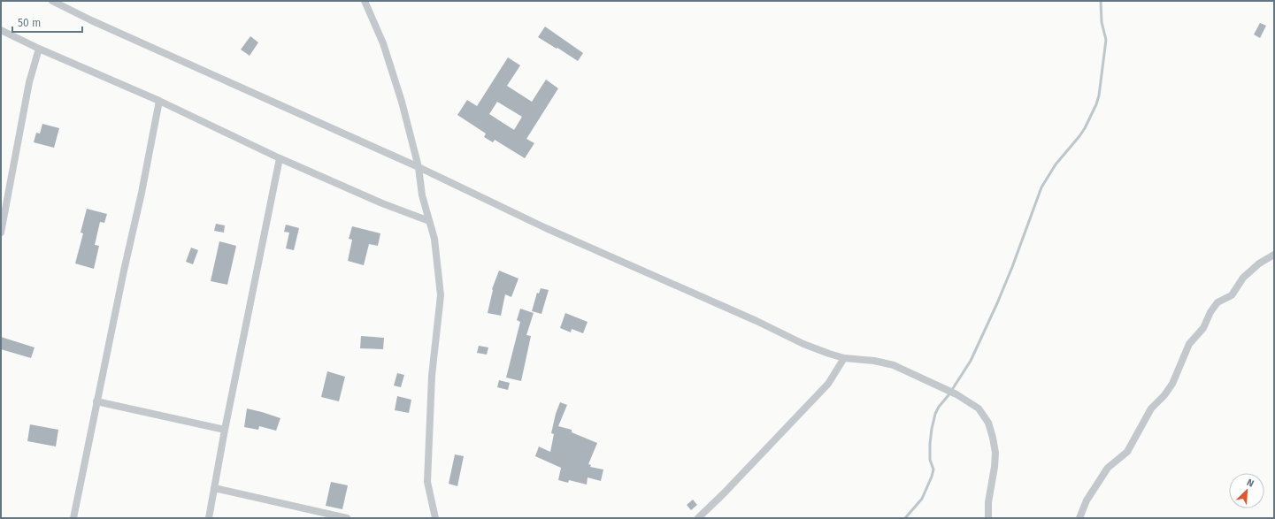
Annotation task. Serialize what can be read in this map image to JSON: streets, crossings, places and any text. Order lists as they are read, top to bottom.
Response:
{
  "scale_bar": "50 m",
  "north": "top right"
}
